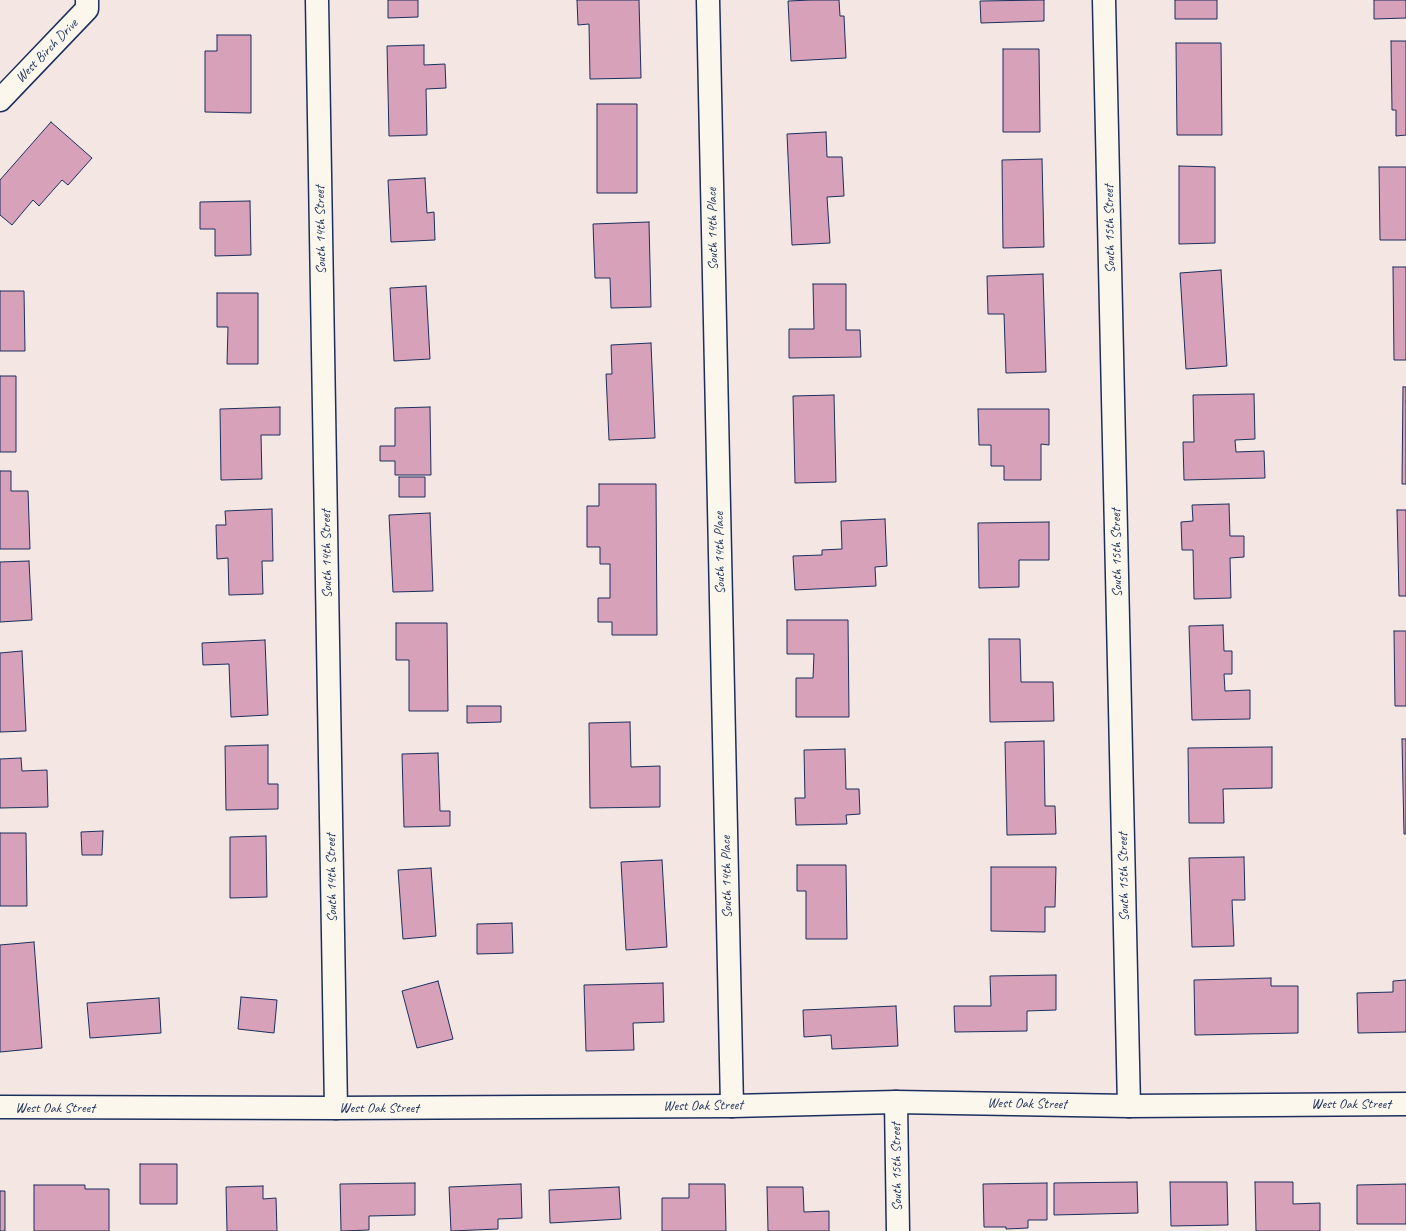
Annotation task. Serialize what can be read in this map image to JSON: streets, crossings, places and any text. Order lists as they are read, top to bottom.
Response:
{
  "streets": {
    "street": [
      "West Birch Drive",
      "South 14th Place",
      "South 15th Street",
      "South 14th Street",
      "West Oak Street"
    ]
  },
  "crossings": [
    ["South 14th Place", "West Oak Street"],
    ["South 15th Street", "West Oak Street"],
    ["South 14th Street", "West Oak Street"]
  ]
}
